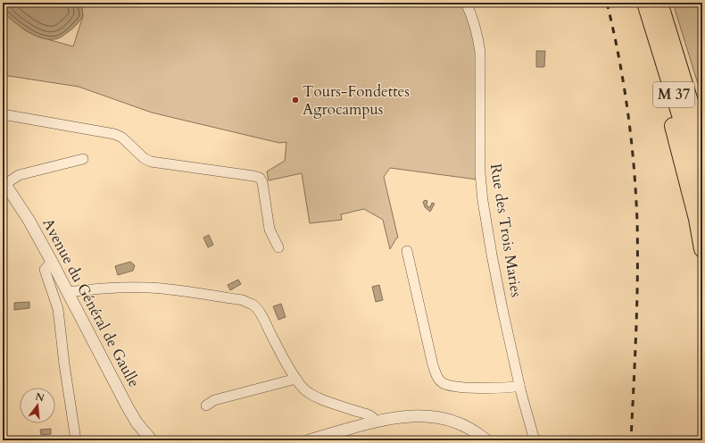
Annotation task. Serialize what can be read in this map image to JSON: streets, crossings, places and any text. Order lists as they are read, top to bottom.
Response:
{
  "streets": {
    "highway": ["M 37"],
    "street": ["Rue des Trois Maries", "Avenue du Général de Gaulle"]
  },
  "places": ["Tours-Fondettes Agrocampus"],
  "north": "top"
}
